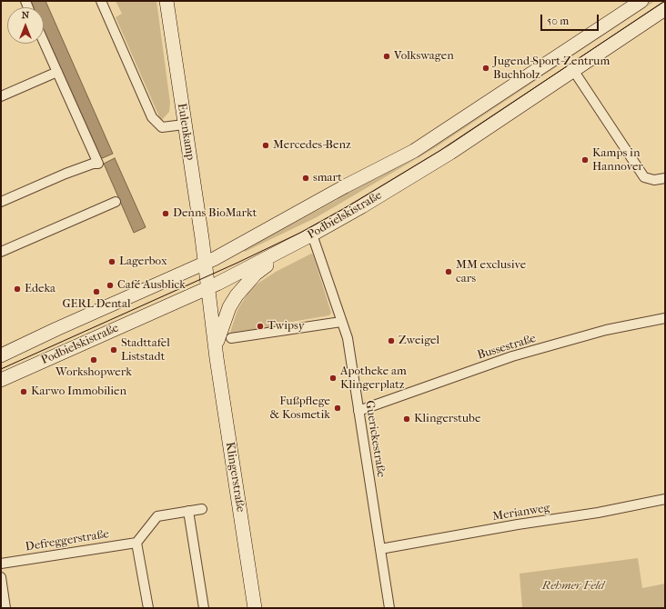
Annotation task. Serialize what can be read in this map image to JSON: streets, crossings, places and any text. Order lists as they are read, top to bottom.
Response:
{
  "streets": {
    "main road": ["Eulenkamp", "Podbielskistraße", "Klingerstraße"],
    "street": [
      "Bussestraße",
      "Guerickestraße",
      "Merianweg",
      "Defreggerstraße"
    ]
  },
  "crossings": [
    ["Eulenkamp", "Podbielskistraße"],
    ["Eulenkamp", "Klingerstraße"],
    ["Podbielskistraße", "Guerickestraße"],
    ["Podbielskistraße", "Klingerstraße"],
    ["Bussestraße", "Guerickestraße"],
    ["Guerickestraße", "Klingerstraße"],
    ["Guerickestraße", "Merianweg"]
  ],
  "parks": ["Rehmer Feld"],
  "places": [
    "Volkswagen",
    "Jugend-Sport-Zentrum Buchholz",
    "Mercedes-Benz",
    "Kamps in Hannover",
    "smart",
    "Denns BioMarkt",
    "Lagerbox",
    "MM exclusive cars",
    "Café Ausblick",
    "Edeka",
    "GERL Dental",
    "Twipsy",
    "Zweigel",
    "Stadttafel Liststadt",
    "Workshopwerk",
    "Apotheke am Klingerplatz",
    "Karwo Immobilien",
    "Fußpflege & Kosmetik",
    "Klingerstube"
  ],
  "scale_bar": "50 m",
  "north": "top"
}
